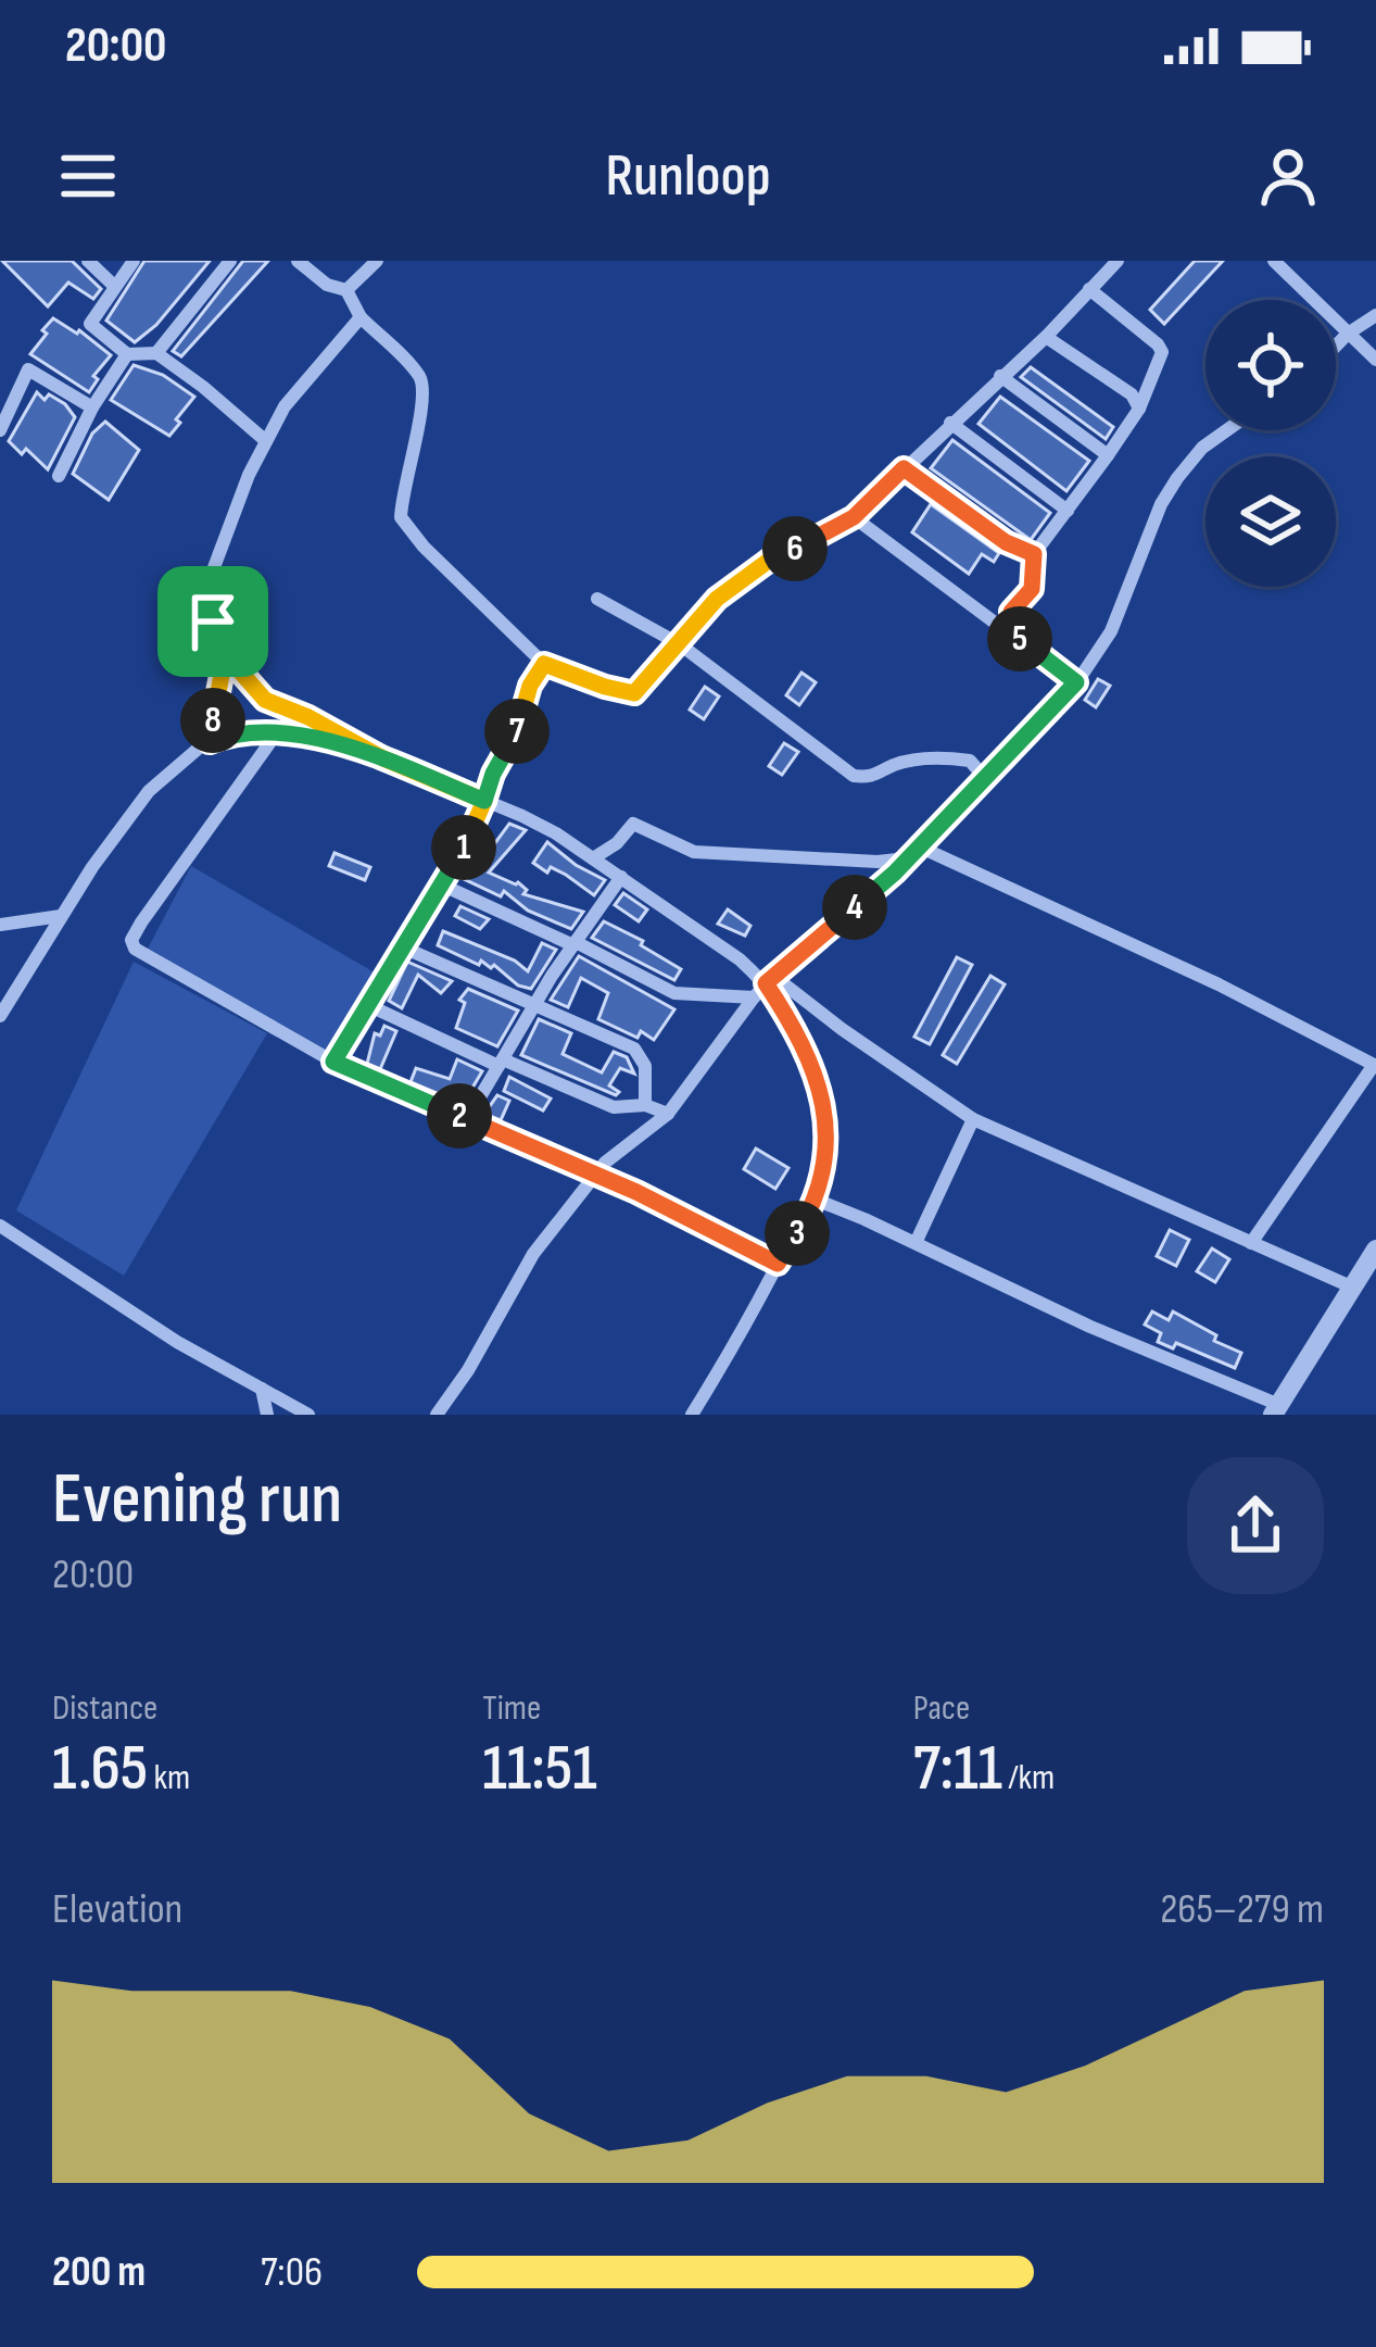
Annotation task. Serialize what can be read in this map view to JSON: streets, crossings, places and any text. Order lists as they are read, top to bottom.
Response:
{
  "page": {
    "status": "20:00",
    "header": "Runloop",
    "pins": [
      "6",
      "5",
      "8",
      "7",
      "1",
      "4",
      "2",
      "3"
    ],
    "heading": ["Evening run", "20:00"],
    "stats": [
      ["Distance", "1.65 km"],
      ["Time", "11:51"],
      ["Pace", "7:11 /km"]
    ],
    "chart": ["Elevation", "265–279 m"],
    "list": [
      {
        "name": "200 m",
        "note": "7:06"
      }
    ]
  }
}
